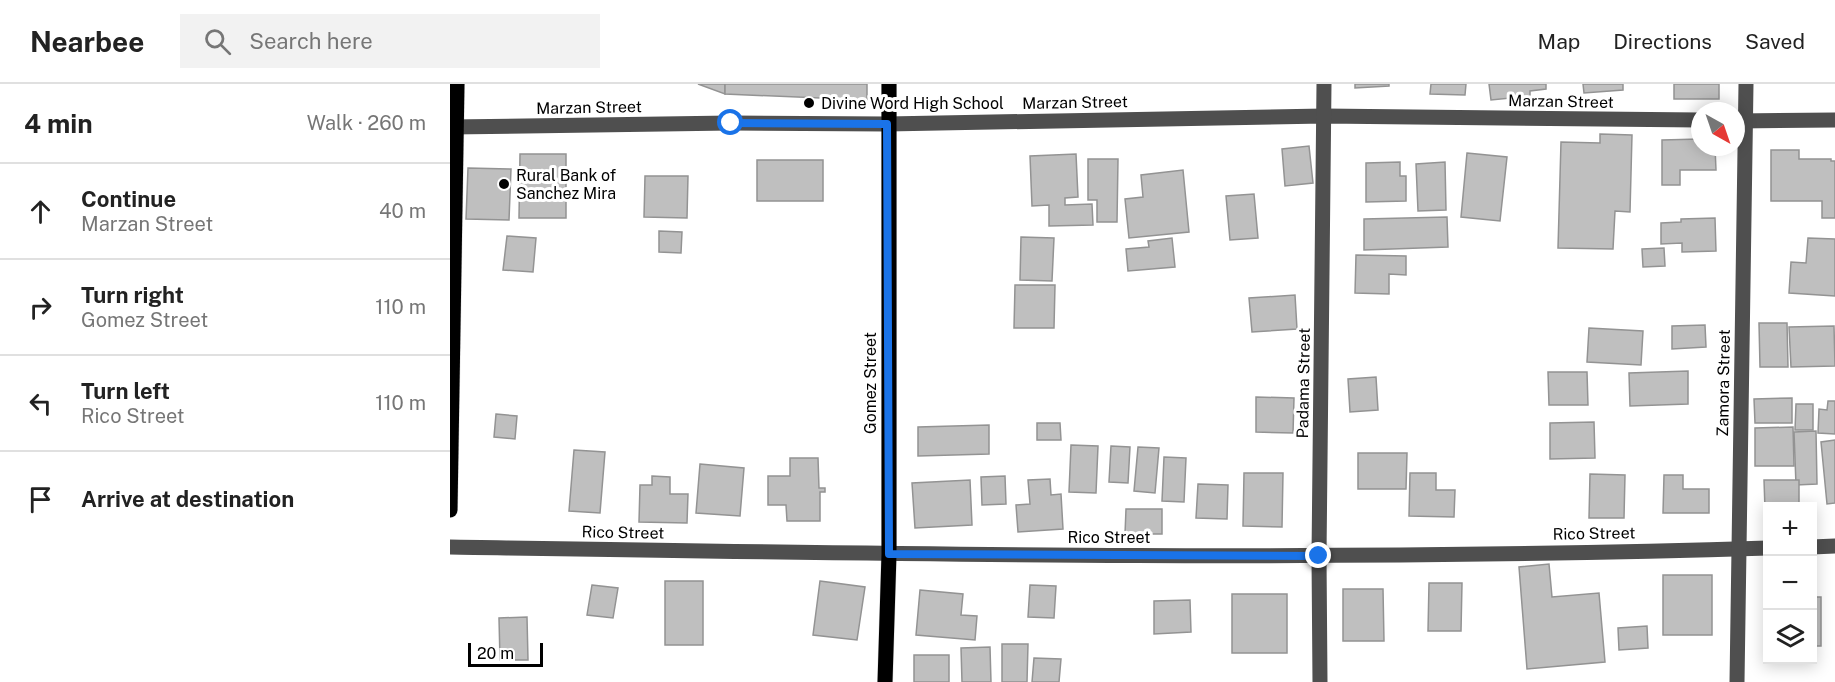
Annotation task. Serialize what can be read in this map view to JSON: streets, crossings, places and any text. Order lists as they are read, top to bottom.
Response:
{
  "streets": {
    "main road": ["Gomez Street"],
    "street": [
      "Marzan Street",
      "Padama Street",
      "Zamora Street",
      "Rico Street"
    ]
  },
  "crossings": [
    ["Marzan Street", "Gomez Street"],
    ["Marzan Street", "Padama Street"],
    ["Gomez Street", "Rico Street"],
    ["Padama Street", "Rico Street"],
    ["Zamora Street", "Rico Street"]
  ],
  "places": ["Divine Word High School", "Rural Bank of Sanchez Mira"],
  "scale_bar": "20 m",
  "north": "bottom right",
  "page": {
    "header": "Nearbee",
    "search": "Search here",
    "nav": ["Map", "Directions", "Saved"],
    "heading": ["4 min", "Walk · 260 m"],
    "list": [
      ["Continue", "Marzan Street", "40 m"],
      ["Turn right", "Gomez Street", "110 m"],
      ["Turn left", "Rico Street", "110 m"],
      "Arrive at destination"
    ],
    "map_buttons": ["+", "−"],
    "scale": "20 m"
  }
}
